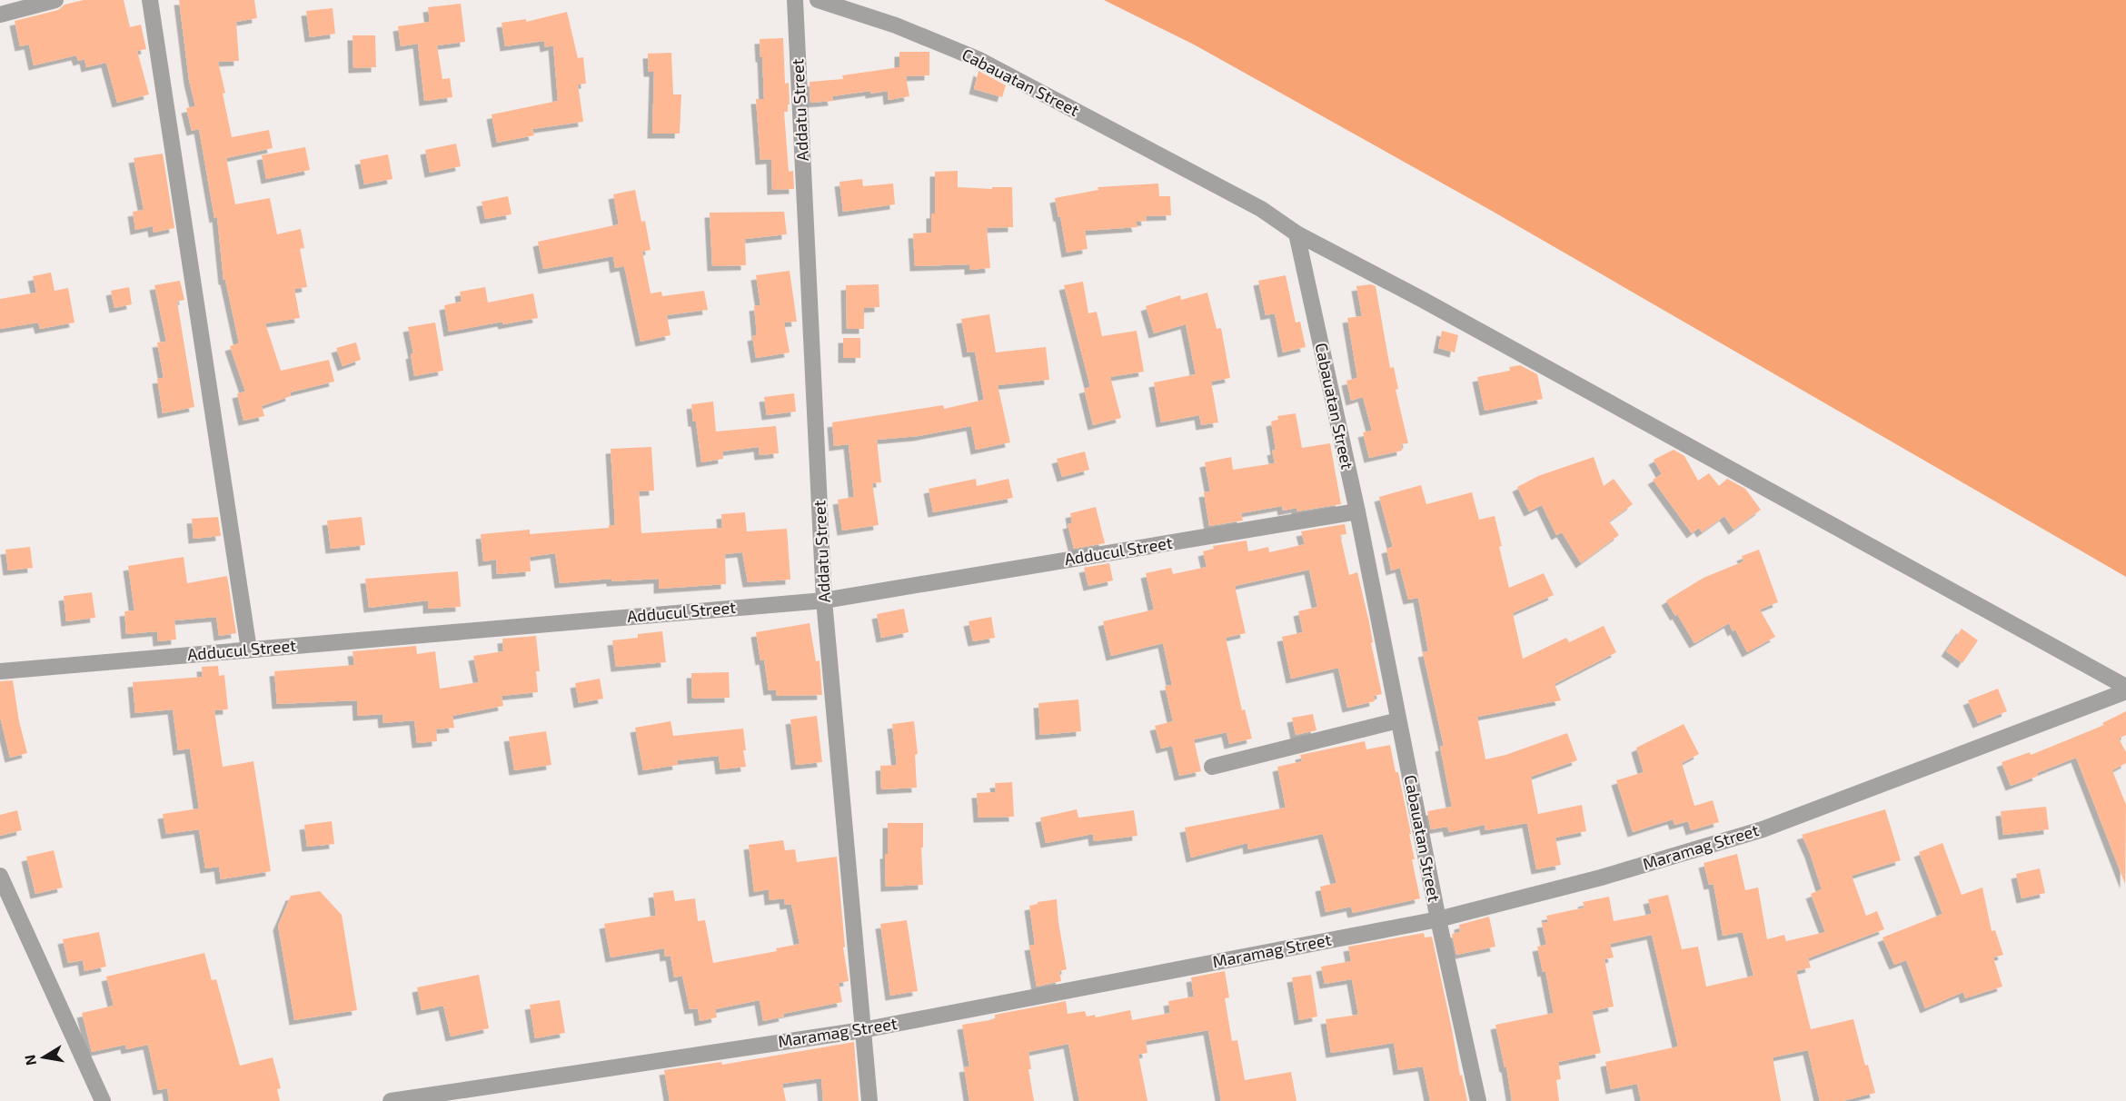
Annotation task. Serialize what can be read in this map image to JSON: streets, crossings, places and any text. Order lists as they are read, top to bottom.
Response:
{
  "streets": {
    "street": [
      "Cabauatan Street",
      "Addatu Street",
      "Adducul Street",
      "Maramag Street"
    ]
  },
  "crossings": [
    ["Cabauatan Street", "Adducul Street"],
    ["Cabauatan Street", "Maramag Street"],
    ["Addatu Street", "Adducul Street"],
    ["Addatu Street", "Maramag Street"]
  ],
  "north": "left"
}
